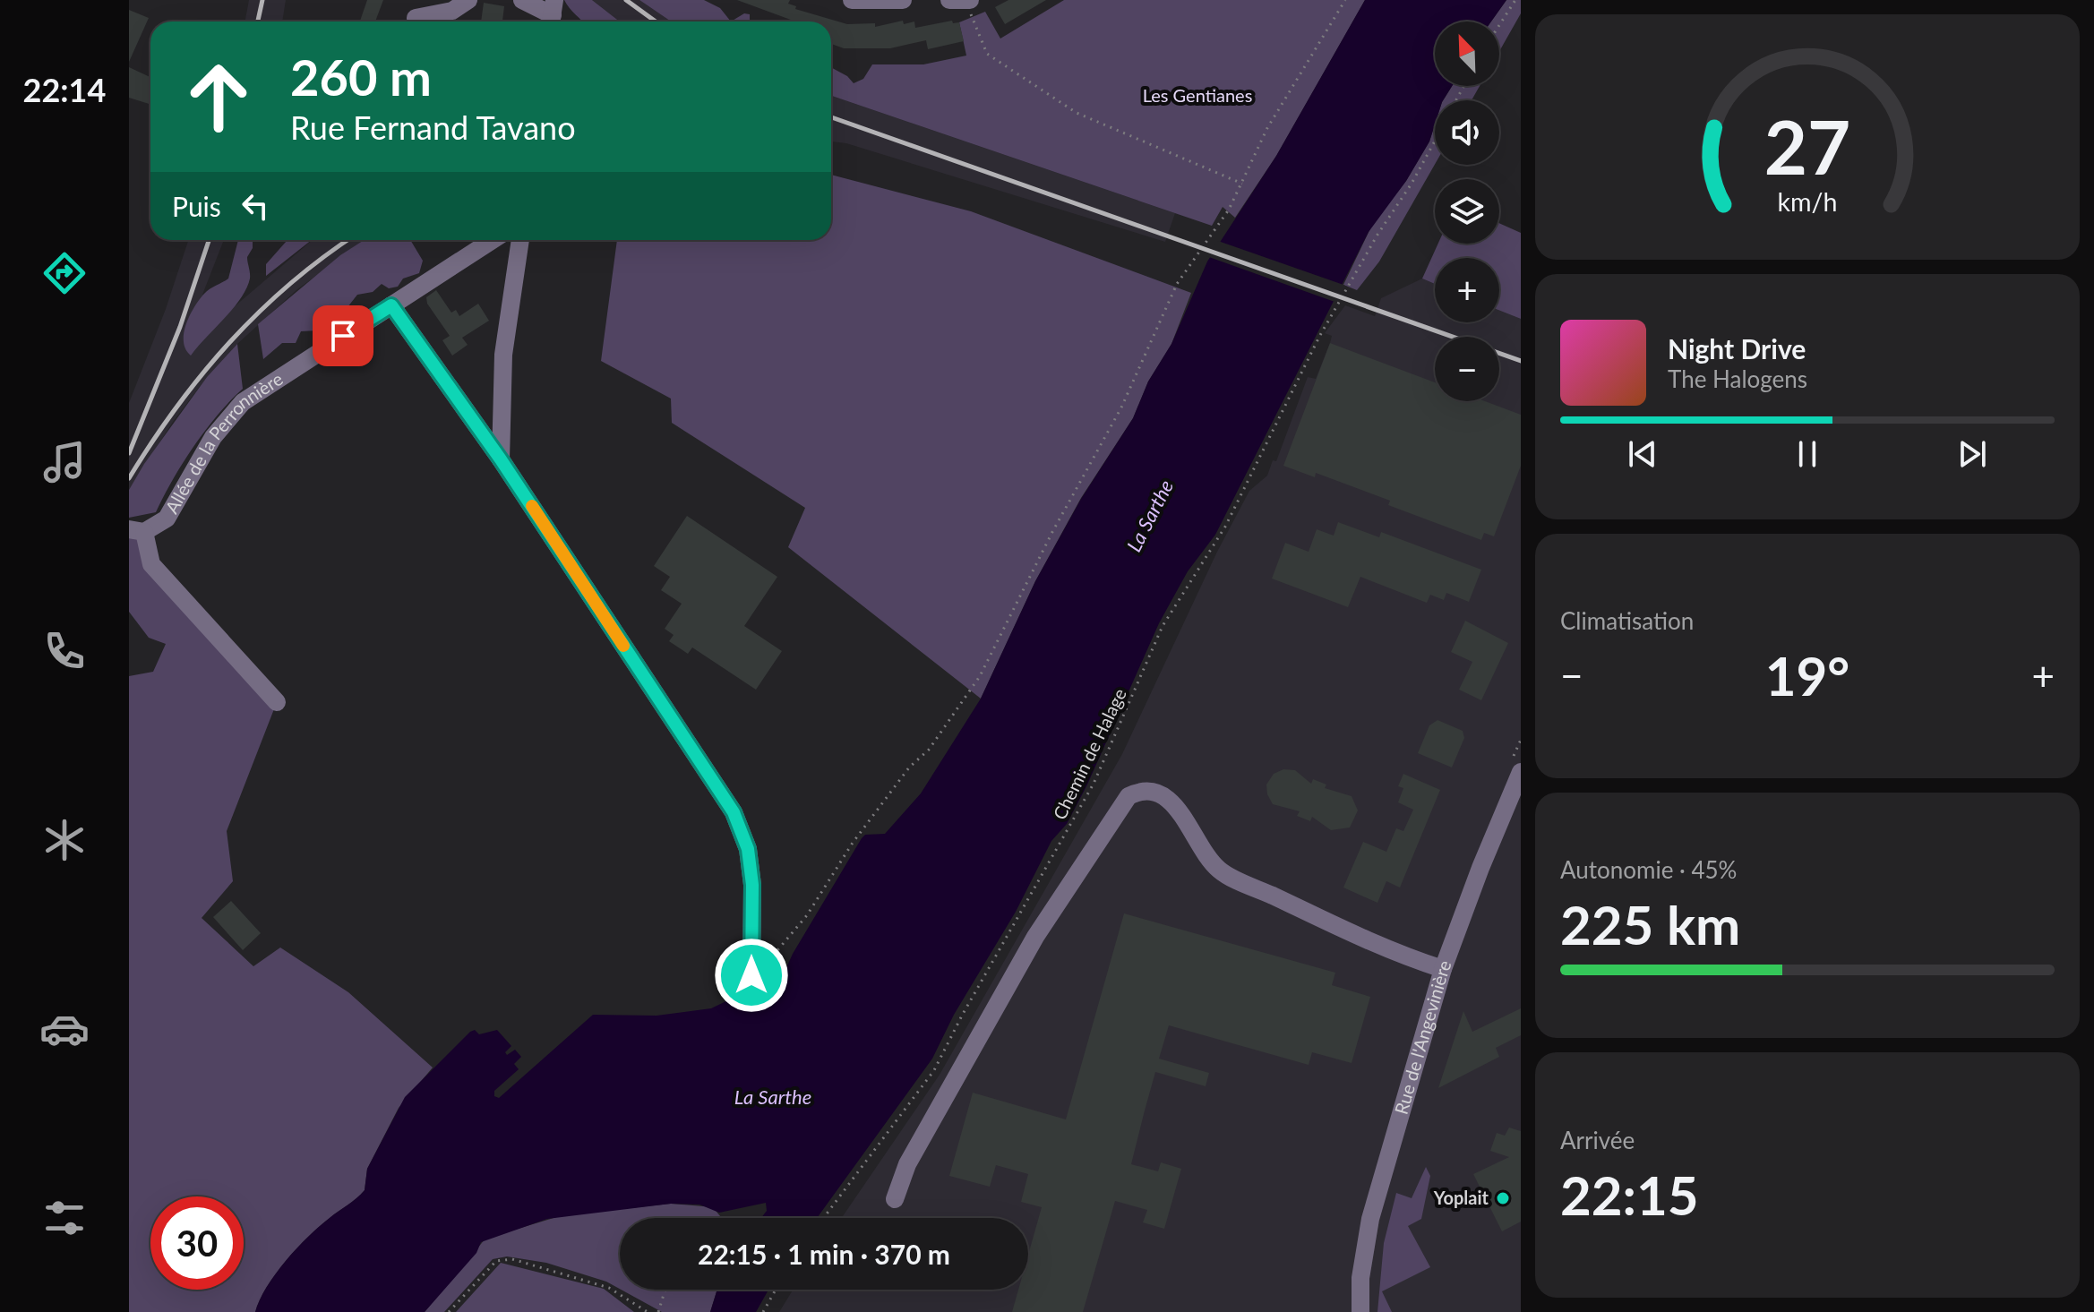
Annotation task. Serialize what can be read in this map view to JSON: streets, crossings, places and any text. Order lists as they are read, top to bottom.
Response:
{
  "streets": {
    "street": ["Allée de la Perronnière", "Rue de l'Angevinière"],
    "path": ["Chemin de Halage"]
  },
  "water": ["La Sarthe"],
  "parks": ["Les Gentianes"],
  "places": ["Yoplait"],
  "north": "top left",
  "page": {
    "tabs": "22:14",
    "map_buttons": ["+", "−"],
    "turn": ["260 m", "Rue Fernand Tavano"],
    "then": "Puis",
    "song": ["Night Drive", "The Halogens"],
    "tile": [
      "Climatisation",
      ["Autonomie · 45%", "225 km"],
      ["Arrivée", "22:15"]
    ],
    "heat": ["−", "19°", "+"],
    "limit": "30",
    "trip": "22:15 · 1 min · 370 m",
    "gauge": ["27", "km/h"]
  }
}
